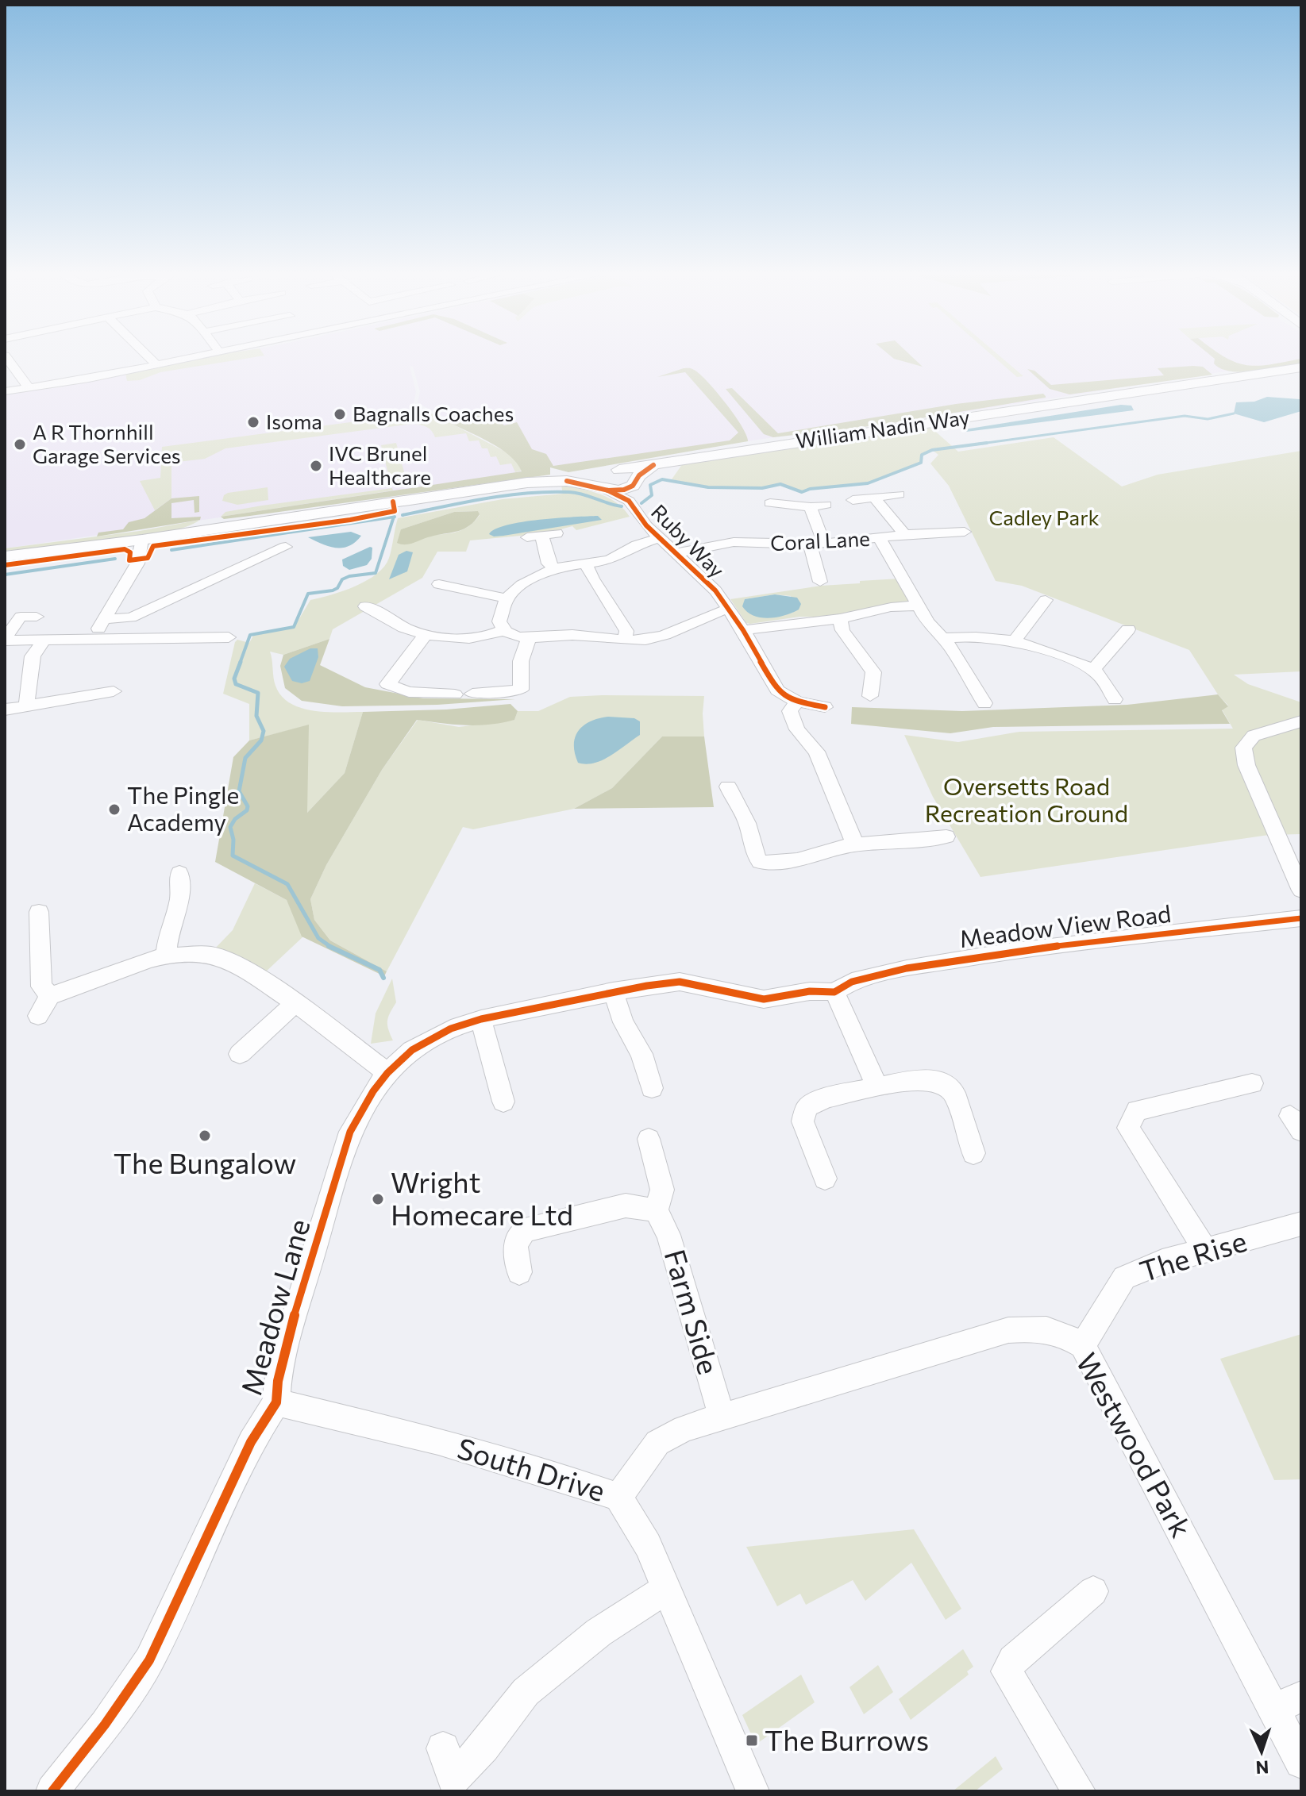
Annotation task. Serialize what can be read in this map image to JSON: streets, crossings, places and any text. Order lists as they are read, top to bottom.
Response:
{
  "streets": {
    "main road": ["William Nadin Way"],
    "street": [
      "Ruby Way",
      "Coral Lane",
      "Meadow View Road",
      "The Rise",
      "Meadow Lane",
      "Farm Side",
      "Westwood Park",
      "South Drive"
    ]
  },
  "crossings": [
    ["Ruby Way", "Coral Lane"],
    ["Meadow View Road", "Meadow Lane"],
    ["The Rise", "Westwood Park"],
    ["Meadow Lane", "South Drive"],
    ["Farm Side", "Westwood Park"],
    ["Westwood Park", "South Drive"]
  ],
  "parks": ["Cadley Park", "Oversetts Road Recreation Ground"],
  "places": {
    "other": [
      "Bagnalls Coaches",
      "Isoma",
      "A R Thornhill Garage Services",
      "IVC Brunel Healthcare",
      "The Pingle Academy",
      "The Bungalow",
      "Wright Homecare Ltd"
    ],
    "transit": ["The Burrows"]
  },
  "north": "bottom"
}
